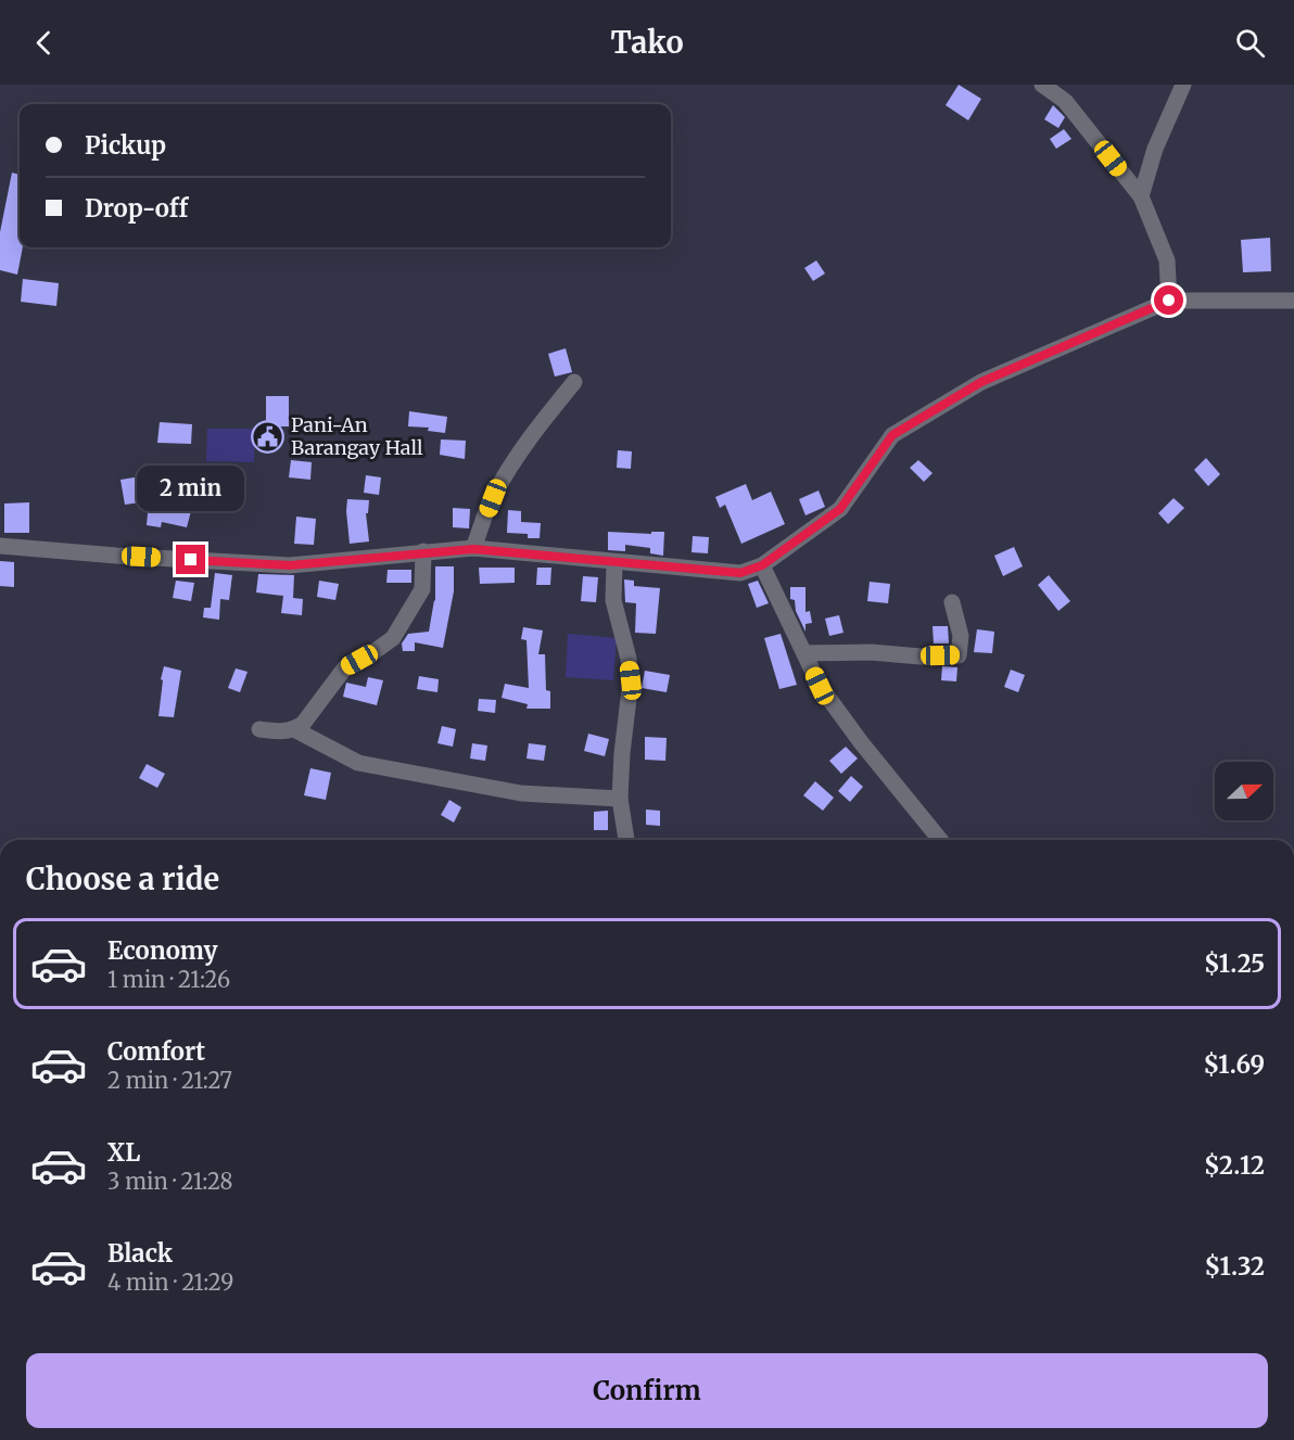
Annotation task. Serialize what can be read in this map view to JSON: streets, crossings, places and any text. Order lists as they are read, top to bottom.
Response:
{
  "places": {
    "public building": ["Pani-An Barangay Hall"]
  },
  "north": "right",
  "page": {
    "header": "Tako",
    "banner": ["Pickup", "Drop-off"],
    "bubble": "2 min",
    "heading": "Choose a ride",
    "list": [
      {
        "name": "Economy",
        "note": "1 min · 21:26",
        "value": "$1.25"
      },
      {
        "name": "Comfort",
        "note": "2 min · 21:27",
        "value": "$1.69"
      },
      {
        "name": "XL",
        "note": "3 min · 21:28",
        "value": "$2.12"
      },
      {
        "name": "Black",
        "note": "4 min · 21:29",
        "value": "$1.32"
      }
    ],
    "buttons": "Confirm"
  }
}
